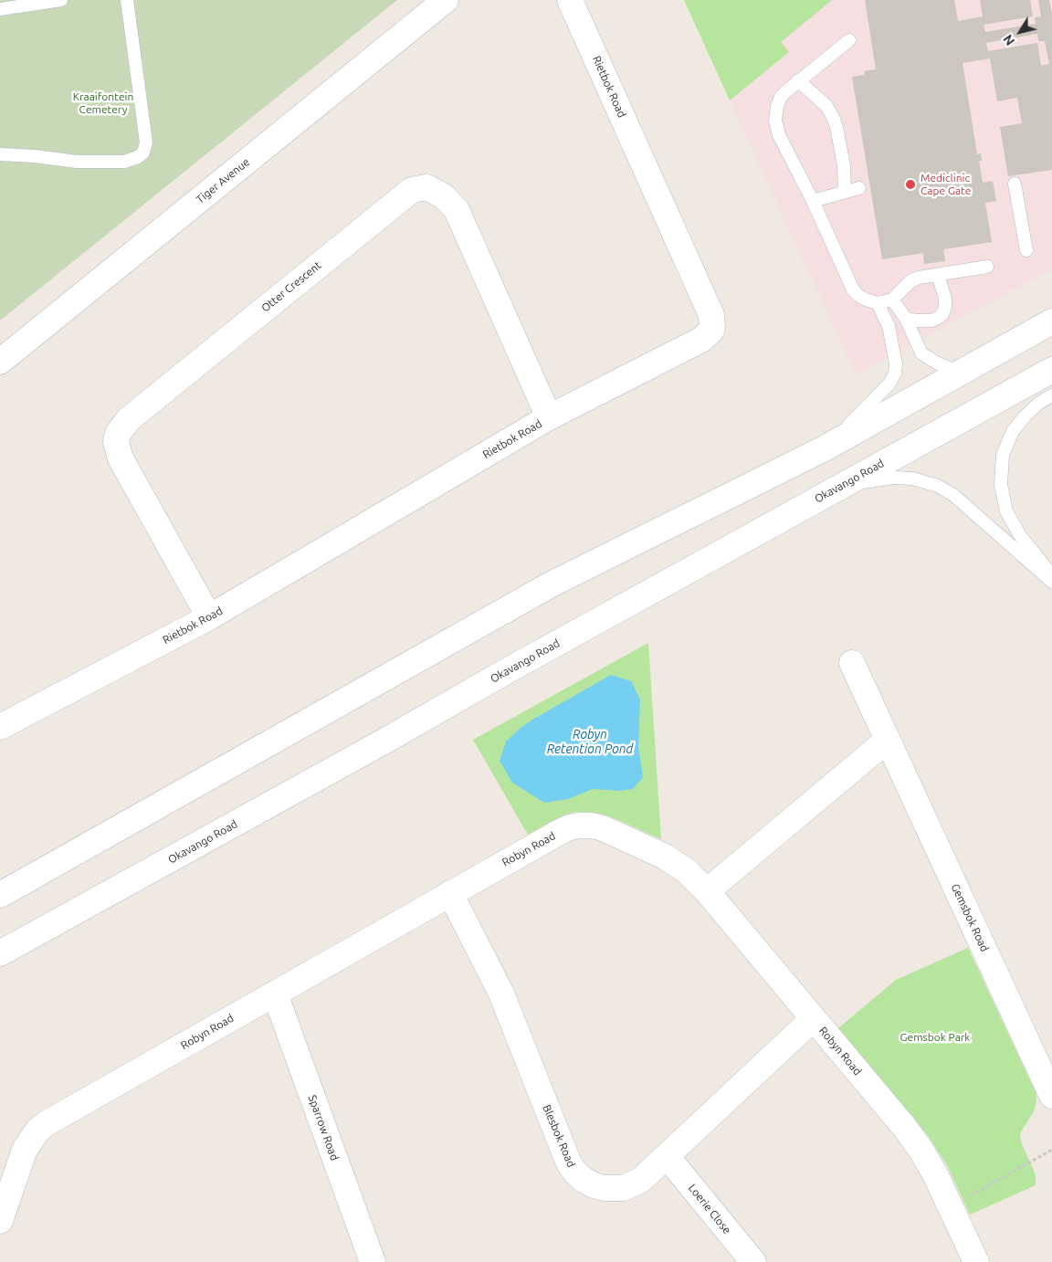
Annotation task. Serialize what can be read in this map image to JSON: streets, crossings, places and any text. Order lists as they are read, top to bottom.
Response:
{
  "streets": {
    "street": [
      "Rietbok Road",
      "Tiger Avenue",
      "Otter Crescent",
      "Okavango Road",
      "Robyn Road",
      "Gemsbok Road",
      "Sparrow Road",
      "Blesbok Road",
      "Loerie Close"
    ]
  },
  "crossings": [
    ["Rietbok Road", "Otter Crescent"],
    ["Robyn Road", "Sparrow Road"],
    ["Robyn Road", "Blesbok Road"],
    ["Blesbok Road", "Loerie Close"]
  ],
  "water": ["Robyn Retention Pond"],
  "parks": ["Kraaifontein Cemetery", "Gemsbok Park"],
  "places": ["Mediclinic Cape Gate"],
  "north": "bottom left"
}
